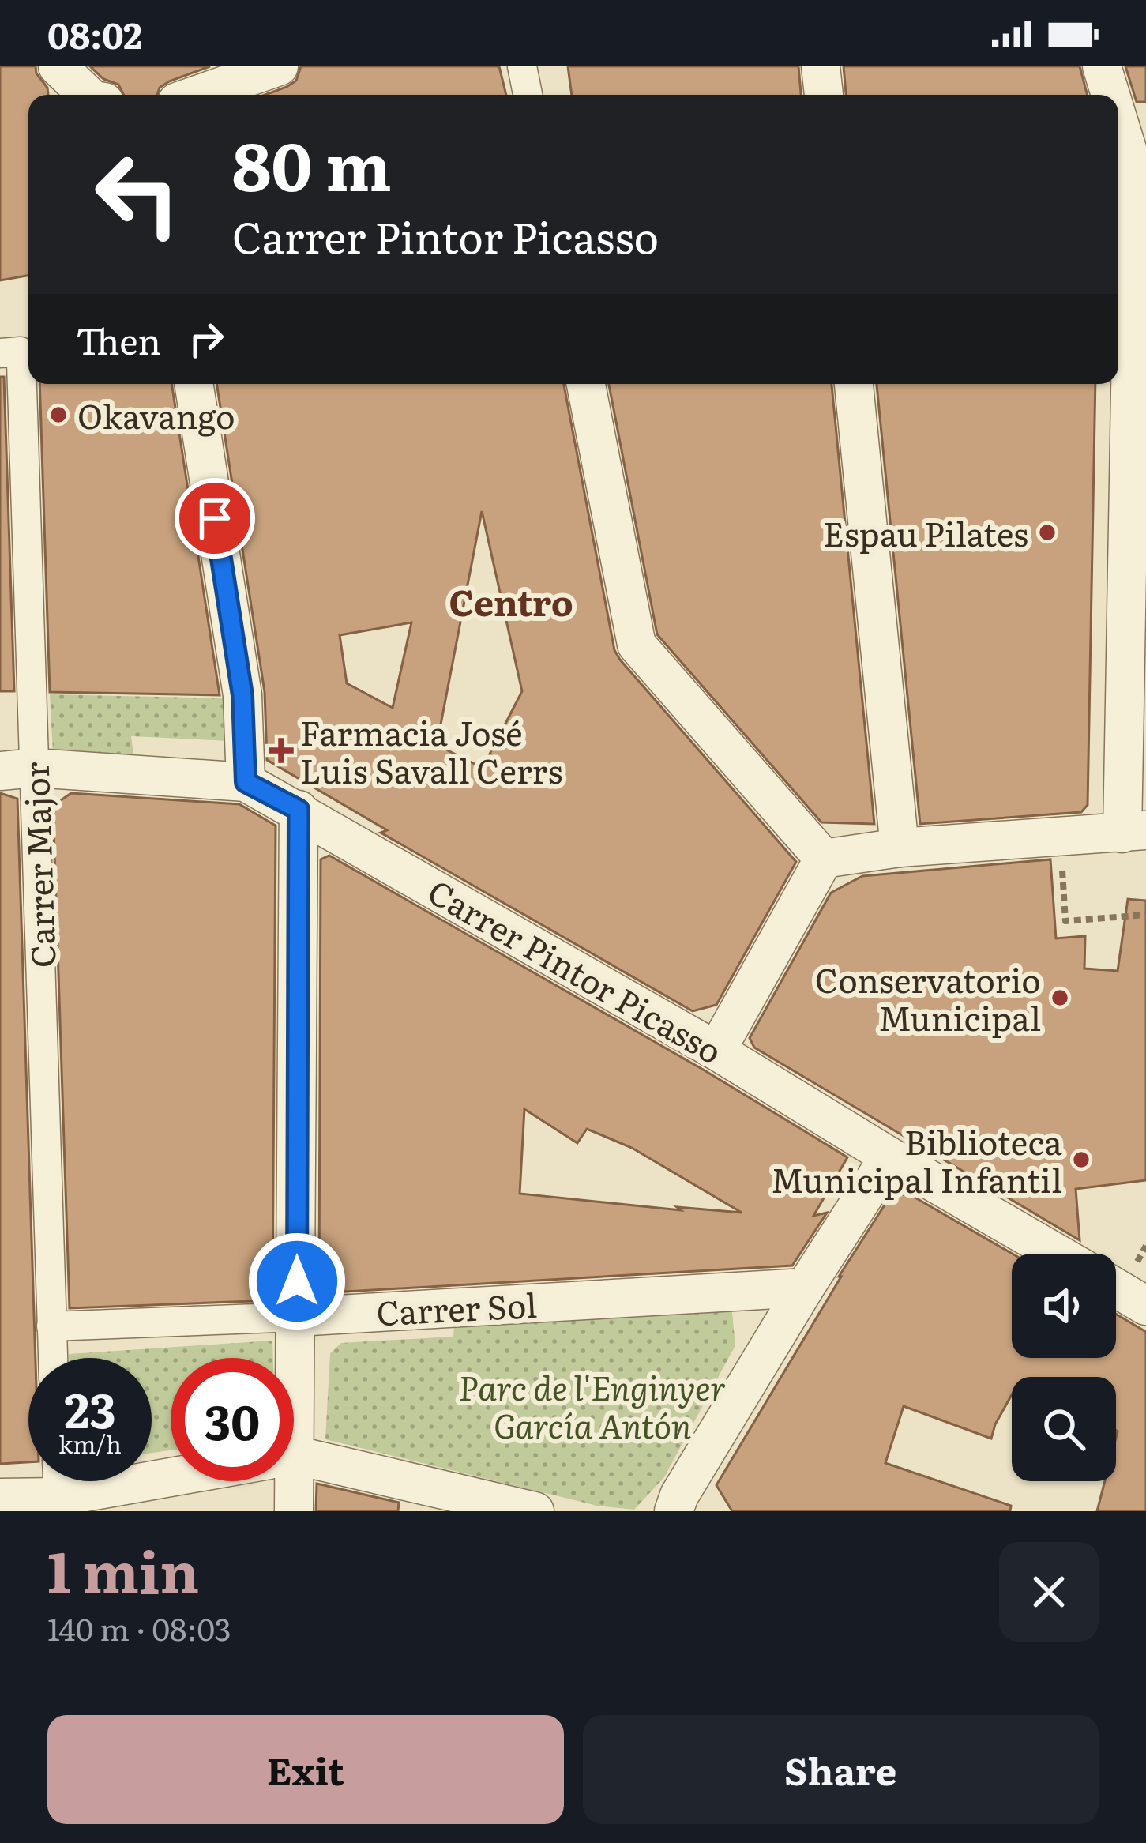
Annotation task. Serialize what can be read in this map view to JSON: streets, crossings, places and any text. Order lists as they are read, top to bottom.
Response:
{
  "streets": {
    "street": ["Carrer Major", "Carrer Pintor Picasso", "Carrer Sol"]
  },
  "crossings": [
    ["Carrer Major", "Carrer Pintor Picasso"],
    ["Carrer Major", "Carrer Sol"]
  ],
  "districts": ["Centro"],
  "parks": ["Parc de l'Enginyer García Antón"],
  "places": {
    "other": [
      "Okavango",
      "Espau Pilates",
      "Conservatorio Municipal",
      "Biblioteca Municipal Infantil"
    ],
    "health": ["Farmacia José Luis Savall Cerrs"]
  },
  "page": {
    "status": "08:02",
    "turn": ["80 m", "Carrer Pintor Picasso"],
    "then": "Then",
    "speed": "23 km/h",
    "limit": "30",
    "heading": ["1 min", "140 m · 08:03"],
    "buttons": ["Exit", "Share"]
  }
}
